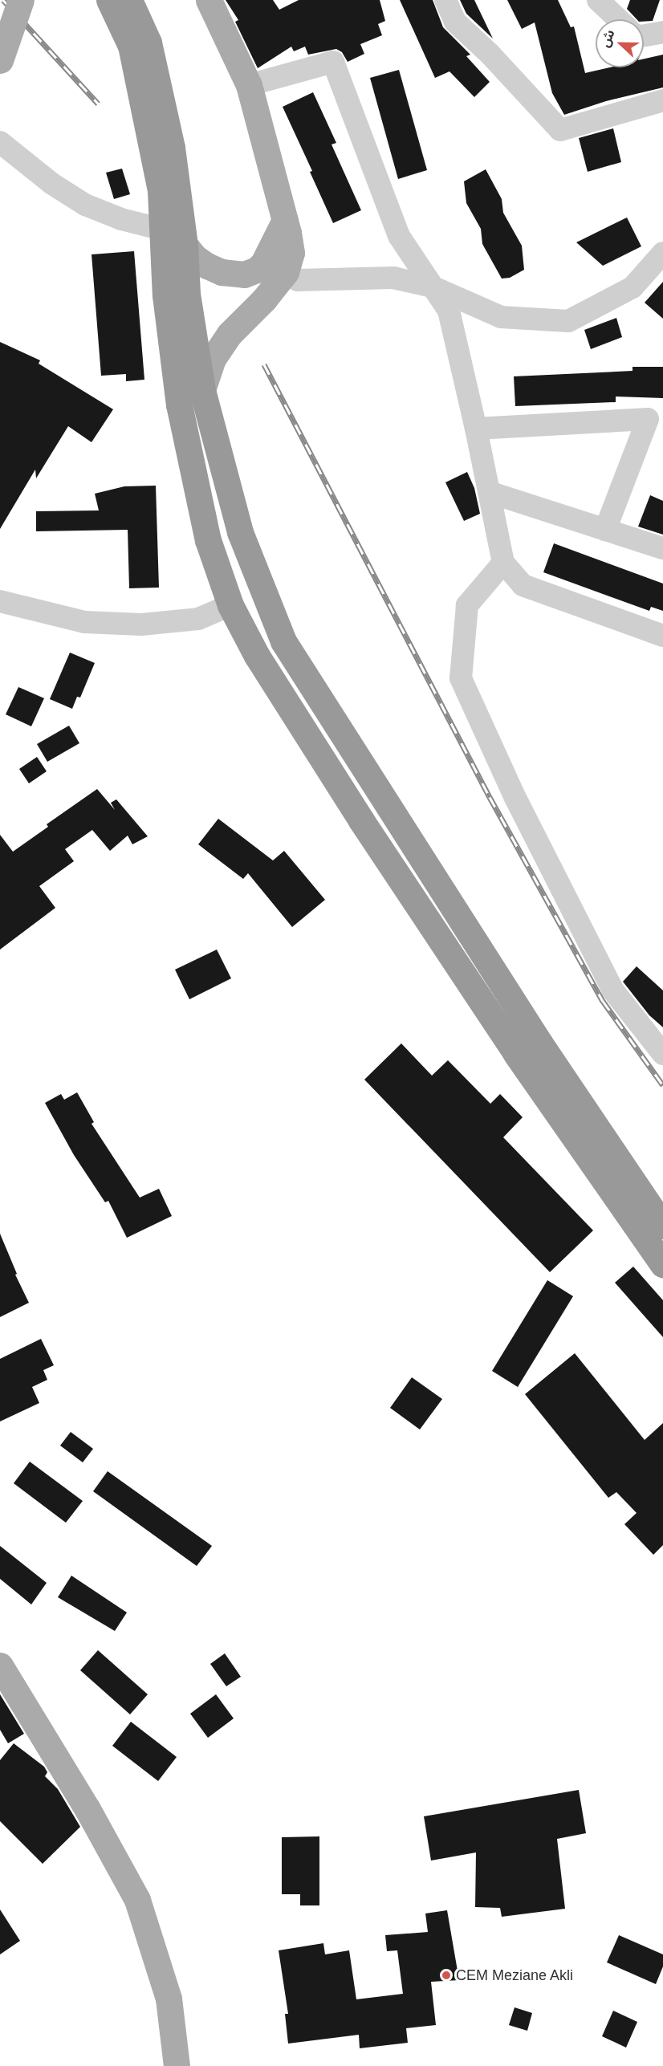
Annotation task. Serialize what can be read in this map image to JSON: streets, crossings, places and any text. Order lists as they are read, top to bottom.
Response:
{
  "places": ["CEM Meziane Akli"],
  "north": "left"
}
